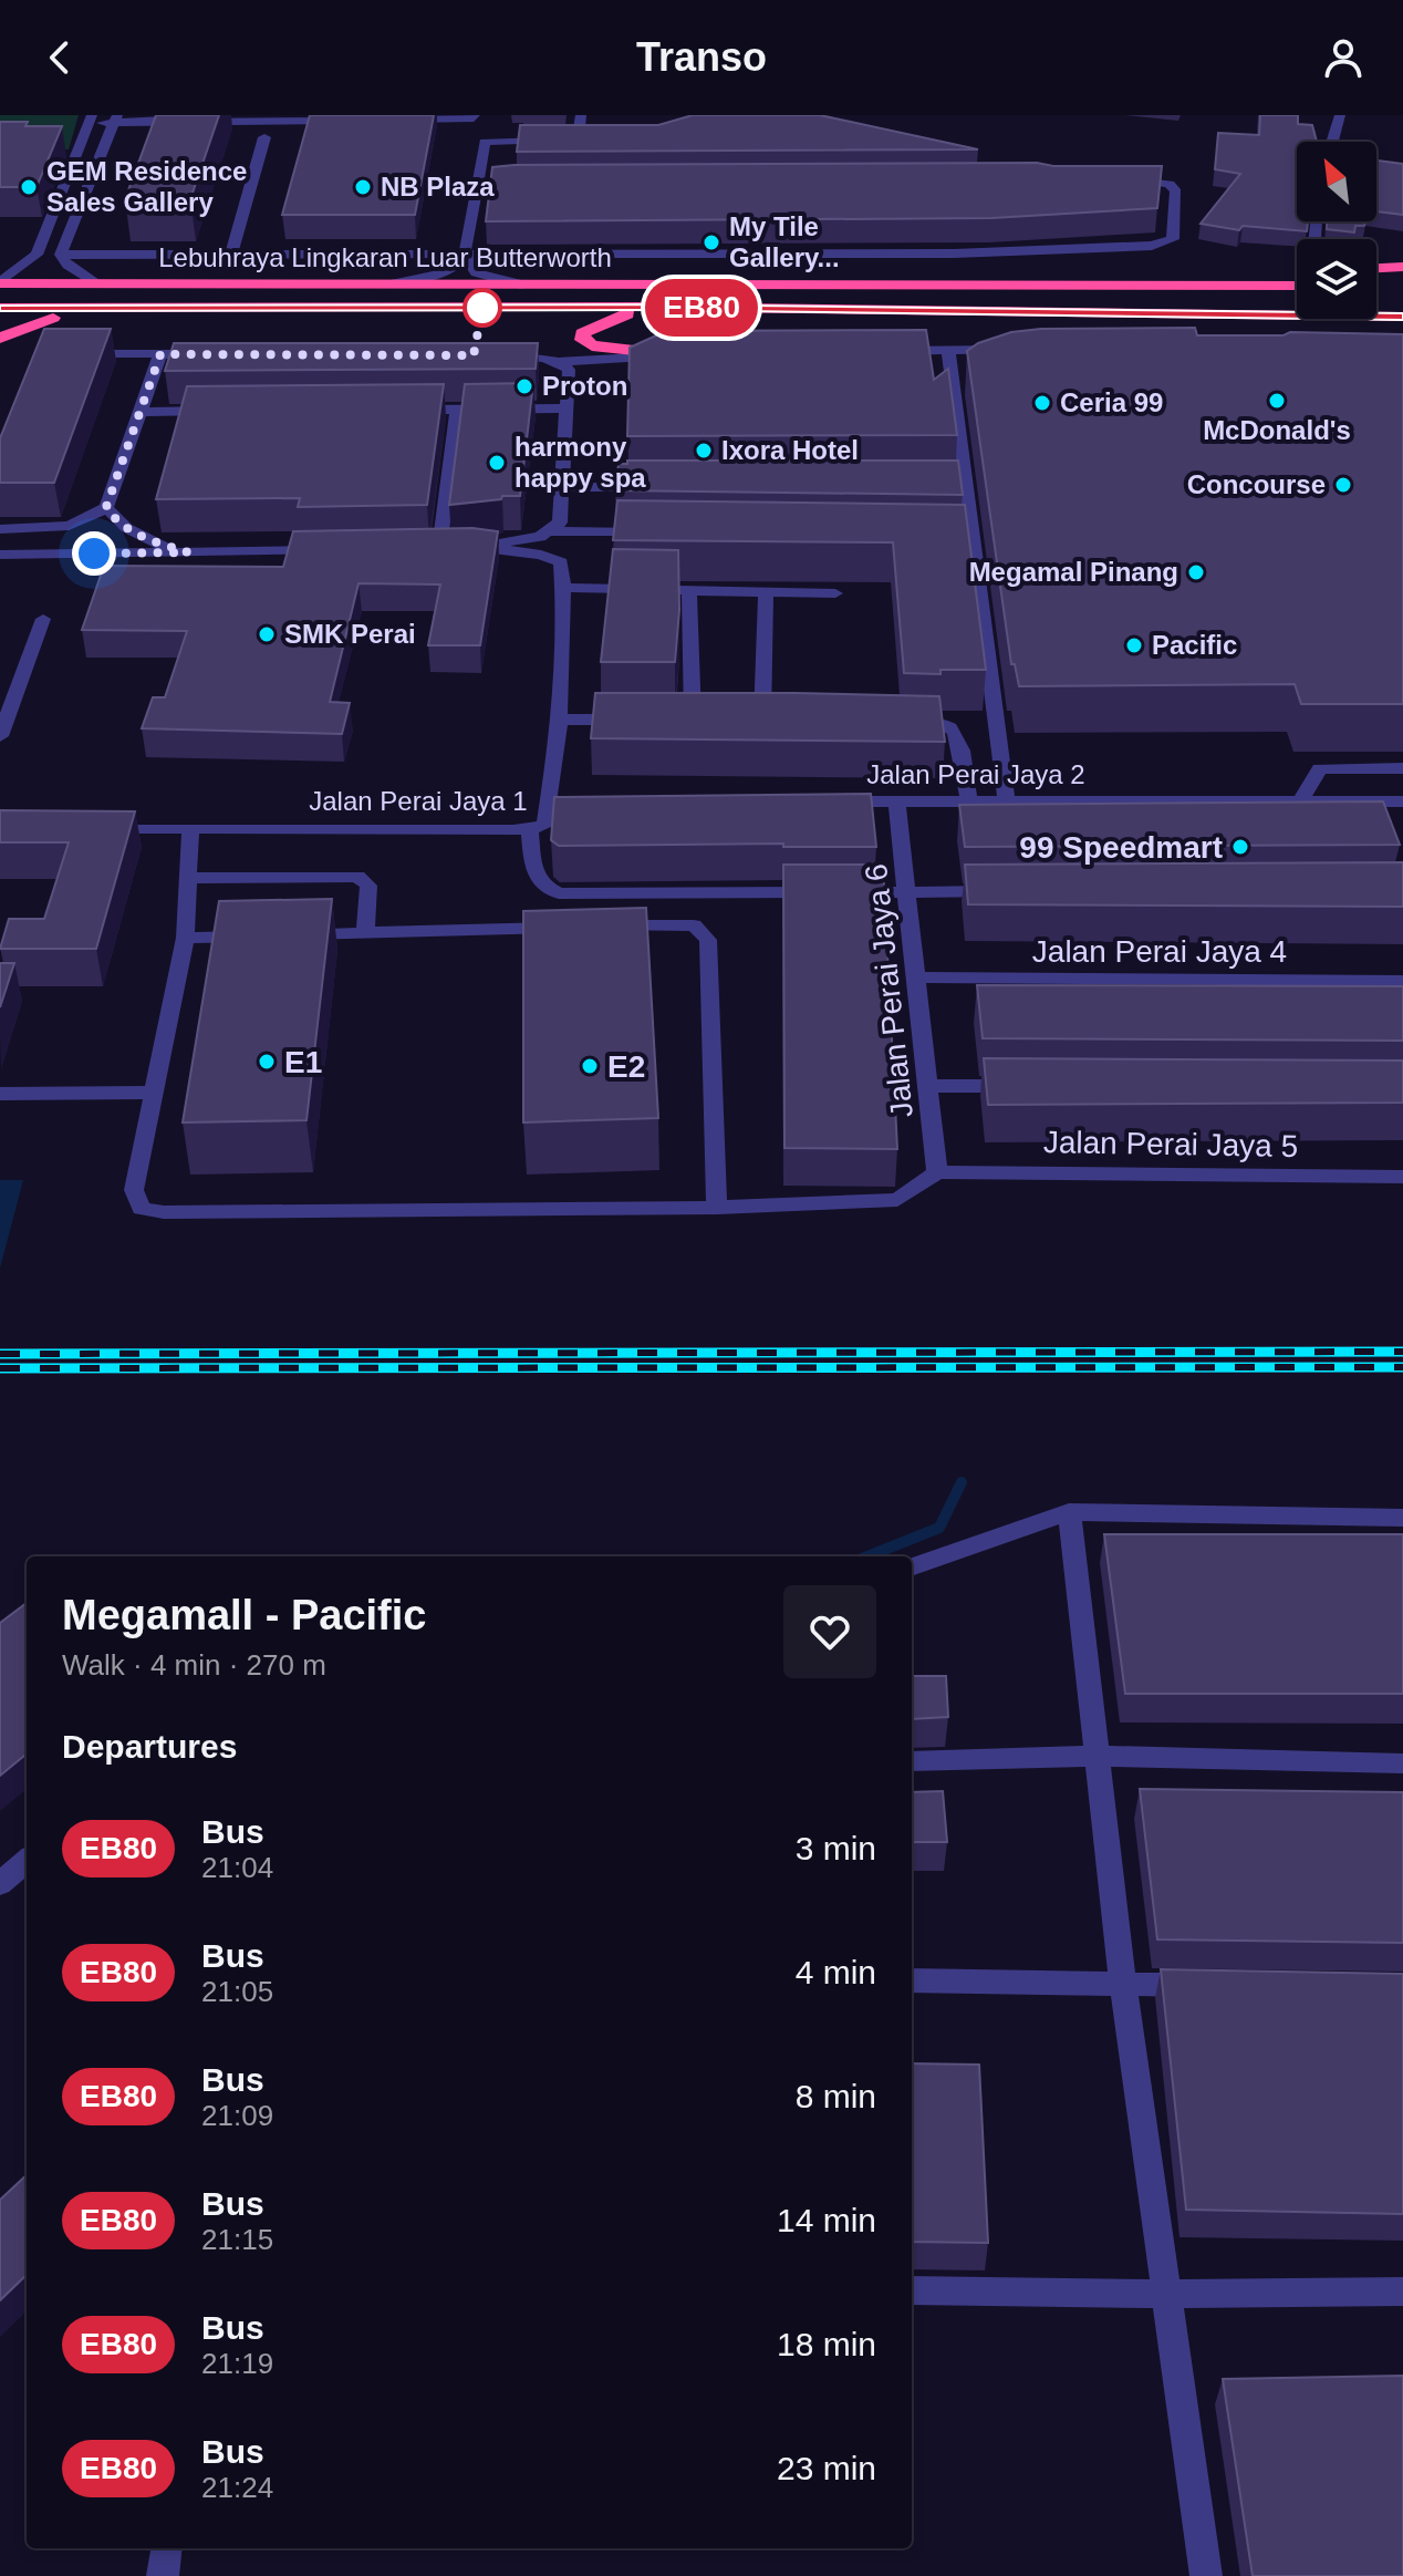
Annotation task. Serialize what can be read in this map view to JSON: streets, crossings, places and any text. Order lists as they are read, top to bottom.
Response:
{
  "streets": {
    "highway": ["Lebuhraya Lingkaran Luar Butterworth"],
    "street": [
      "Jalan Perai Jaya 2",
      "Jalan Perai Jaya 1",
      "Jalan Perai Jaya 4",
      "Jalan Perai Jaya 6",
      "Jalan Perai Jaya 5"
    ]
  },
  "crossings": [
    ["Jalan Perai Jaya 2", "Jalan Perai Jaya 6"],
    ["Jalan Perai Jaya 4", "Jalan Perai Jaya 6"],
    ["Jalan Perai Jaya 6", "Jalan Perai Jaya 5"]
  ],
  "places": [
    "GEM Residence Sales Gallery",
    "NB Plaza",
    "My Tile Gallery...",
    "Proton",
    "McDonald's",
    "Ceria 99",
    "Ixora Hotel",
    "harmony happy spa",
    "Concourse",
    "Megamal Pinang",
    "SMK Perai",
    "Pacific",
    "99 Speedmart",
    "E1",
    "E2"
  ],
  "lines": ["bus line EB80"],
  "north": "top left",
  "page": {
    "header": "Transo",
    "on_map": "EB80",
    "heading": [
      ["Megamall - Pacific", "Walk · 4 min · 270 m"],
      "Departures"
    ],
    "list": [
      {
        "mark": "EB80",
        "name": "Bus",
        "note": "21:04",
        "value": "3 min"
      },
      {
        "mark": "EB80",
        "name": "Bus",
        "note": "21:05",
        "value": "4 min"
      },
      {
        "mark": "EB80",
        "name": "Bus",
        "note": "21:09",
        "value": "8 min"
      },
      {
        "mark": "EB80",
        "name": "Bus",
        "note": "21:15",
        "value": "14 min"
      },
      {
        "mark": "EB80",
        "name": "Bus",
        "note": "21:19",
        "value": "18 min"
      },
      {
        "mark": "EB80",
        "name": "Bus",
        "note": "21:24",
        "value": "23 min"
      }
    ]
  }
}
